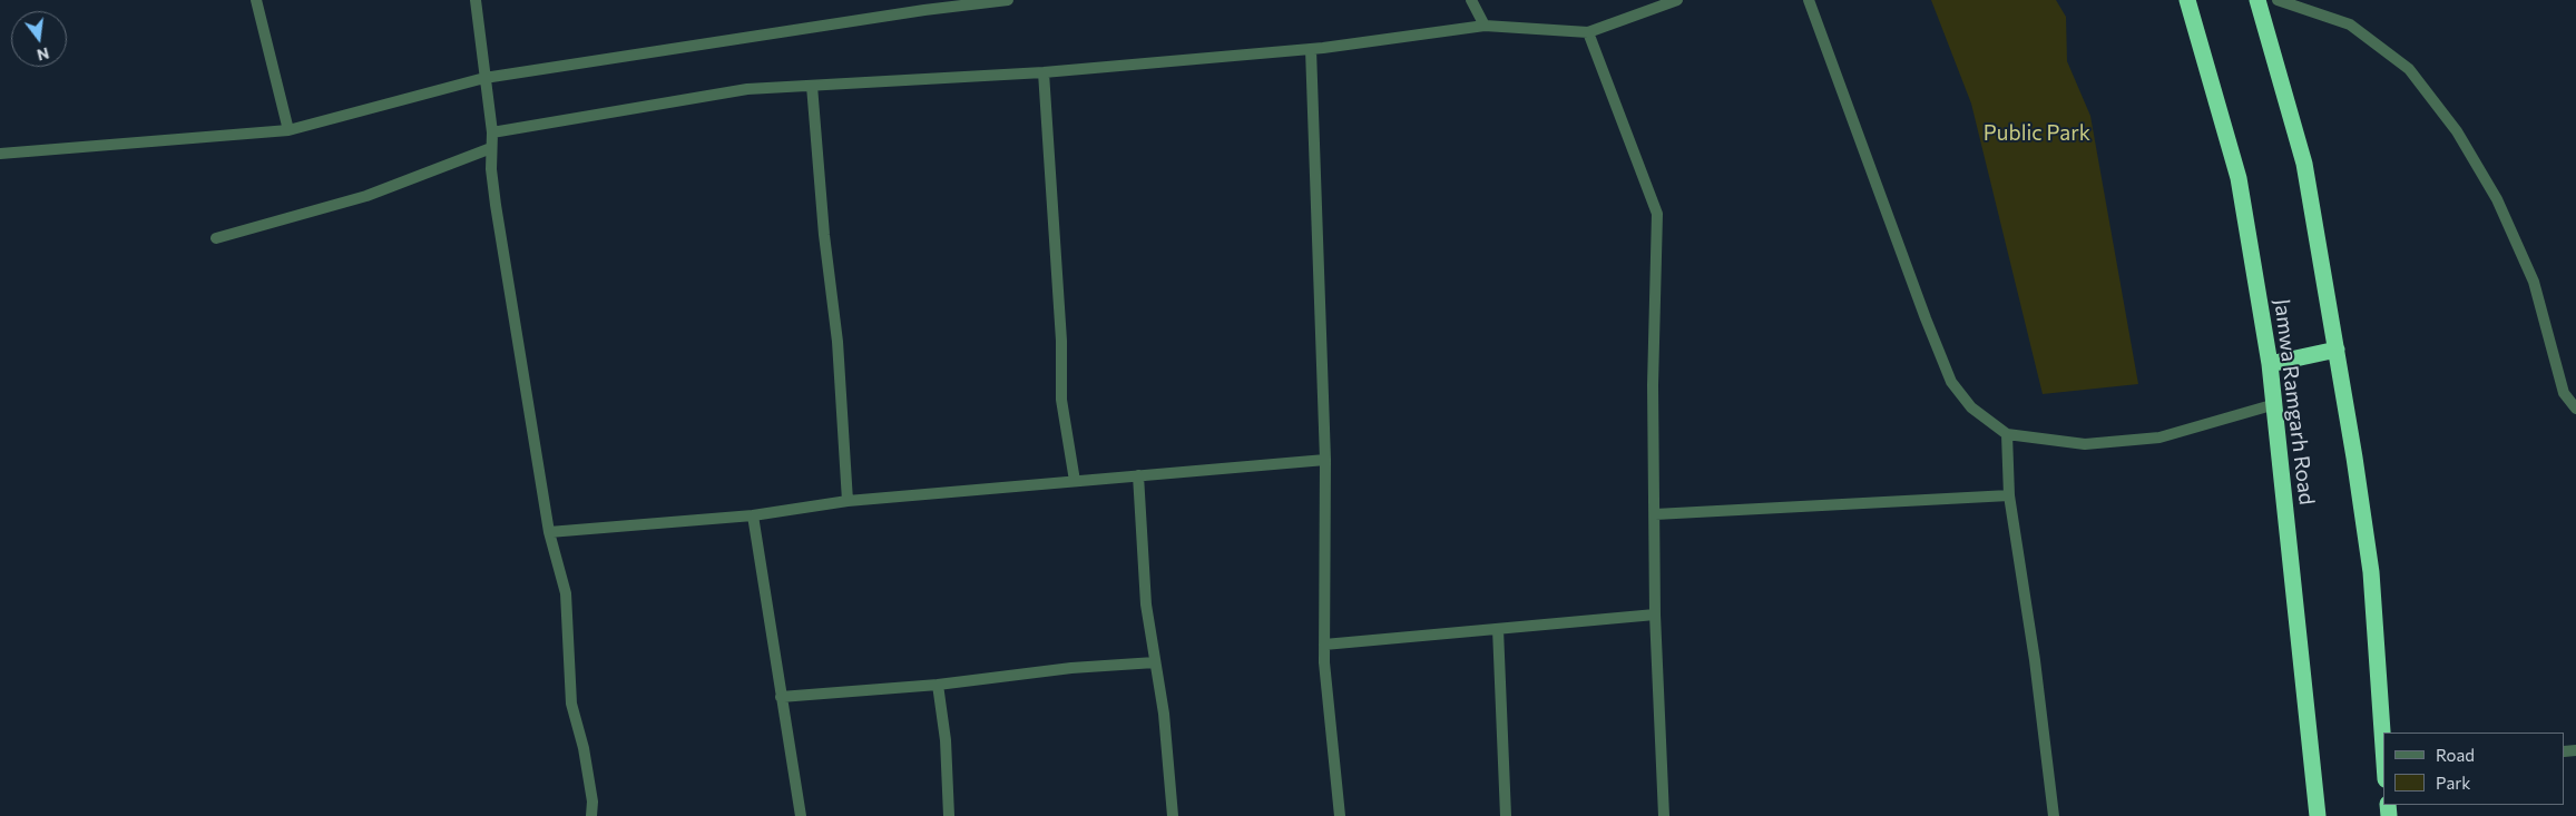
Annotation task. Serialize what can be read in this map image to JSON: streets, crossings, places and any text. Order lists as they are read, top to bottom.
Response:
{
  "streets": {
    "highway": ["Jamwa Ramgarh Road"]
  },
  "parks": ["Public Park"],
  "legend": ["Road", "Park"],
  "north": "bottom"
}
